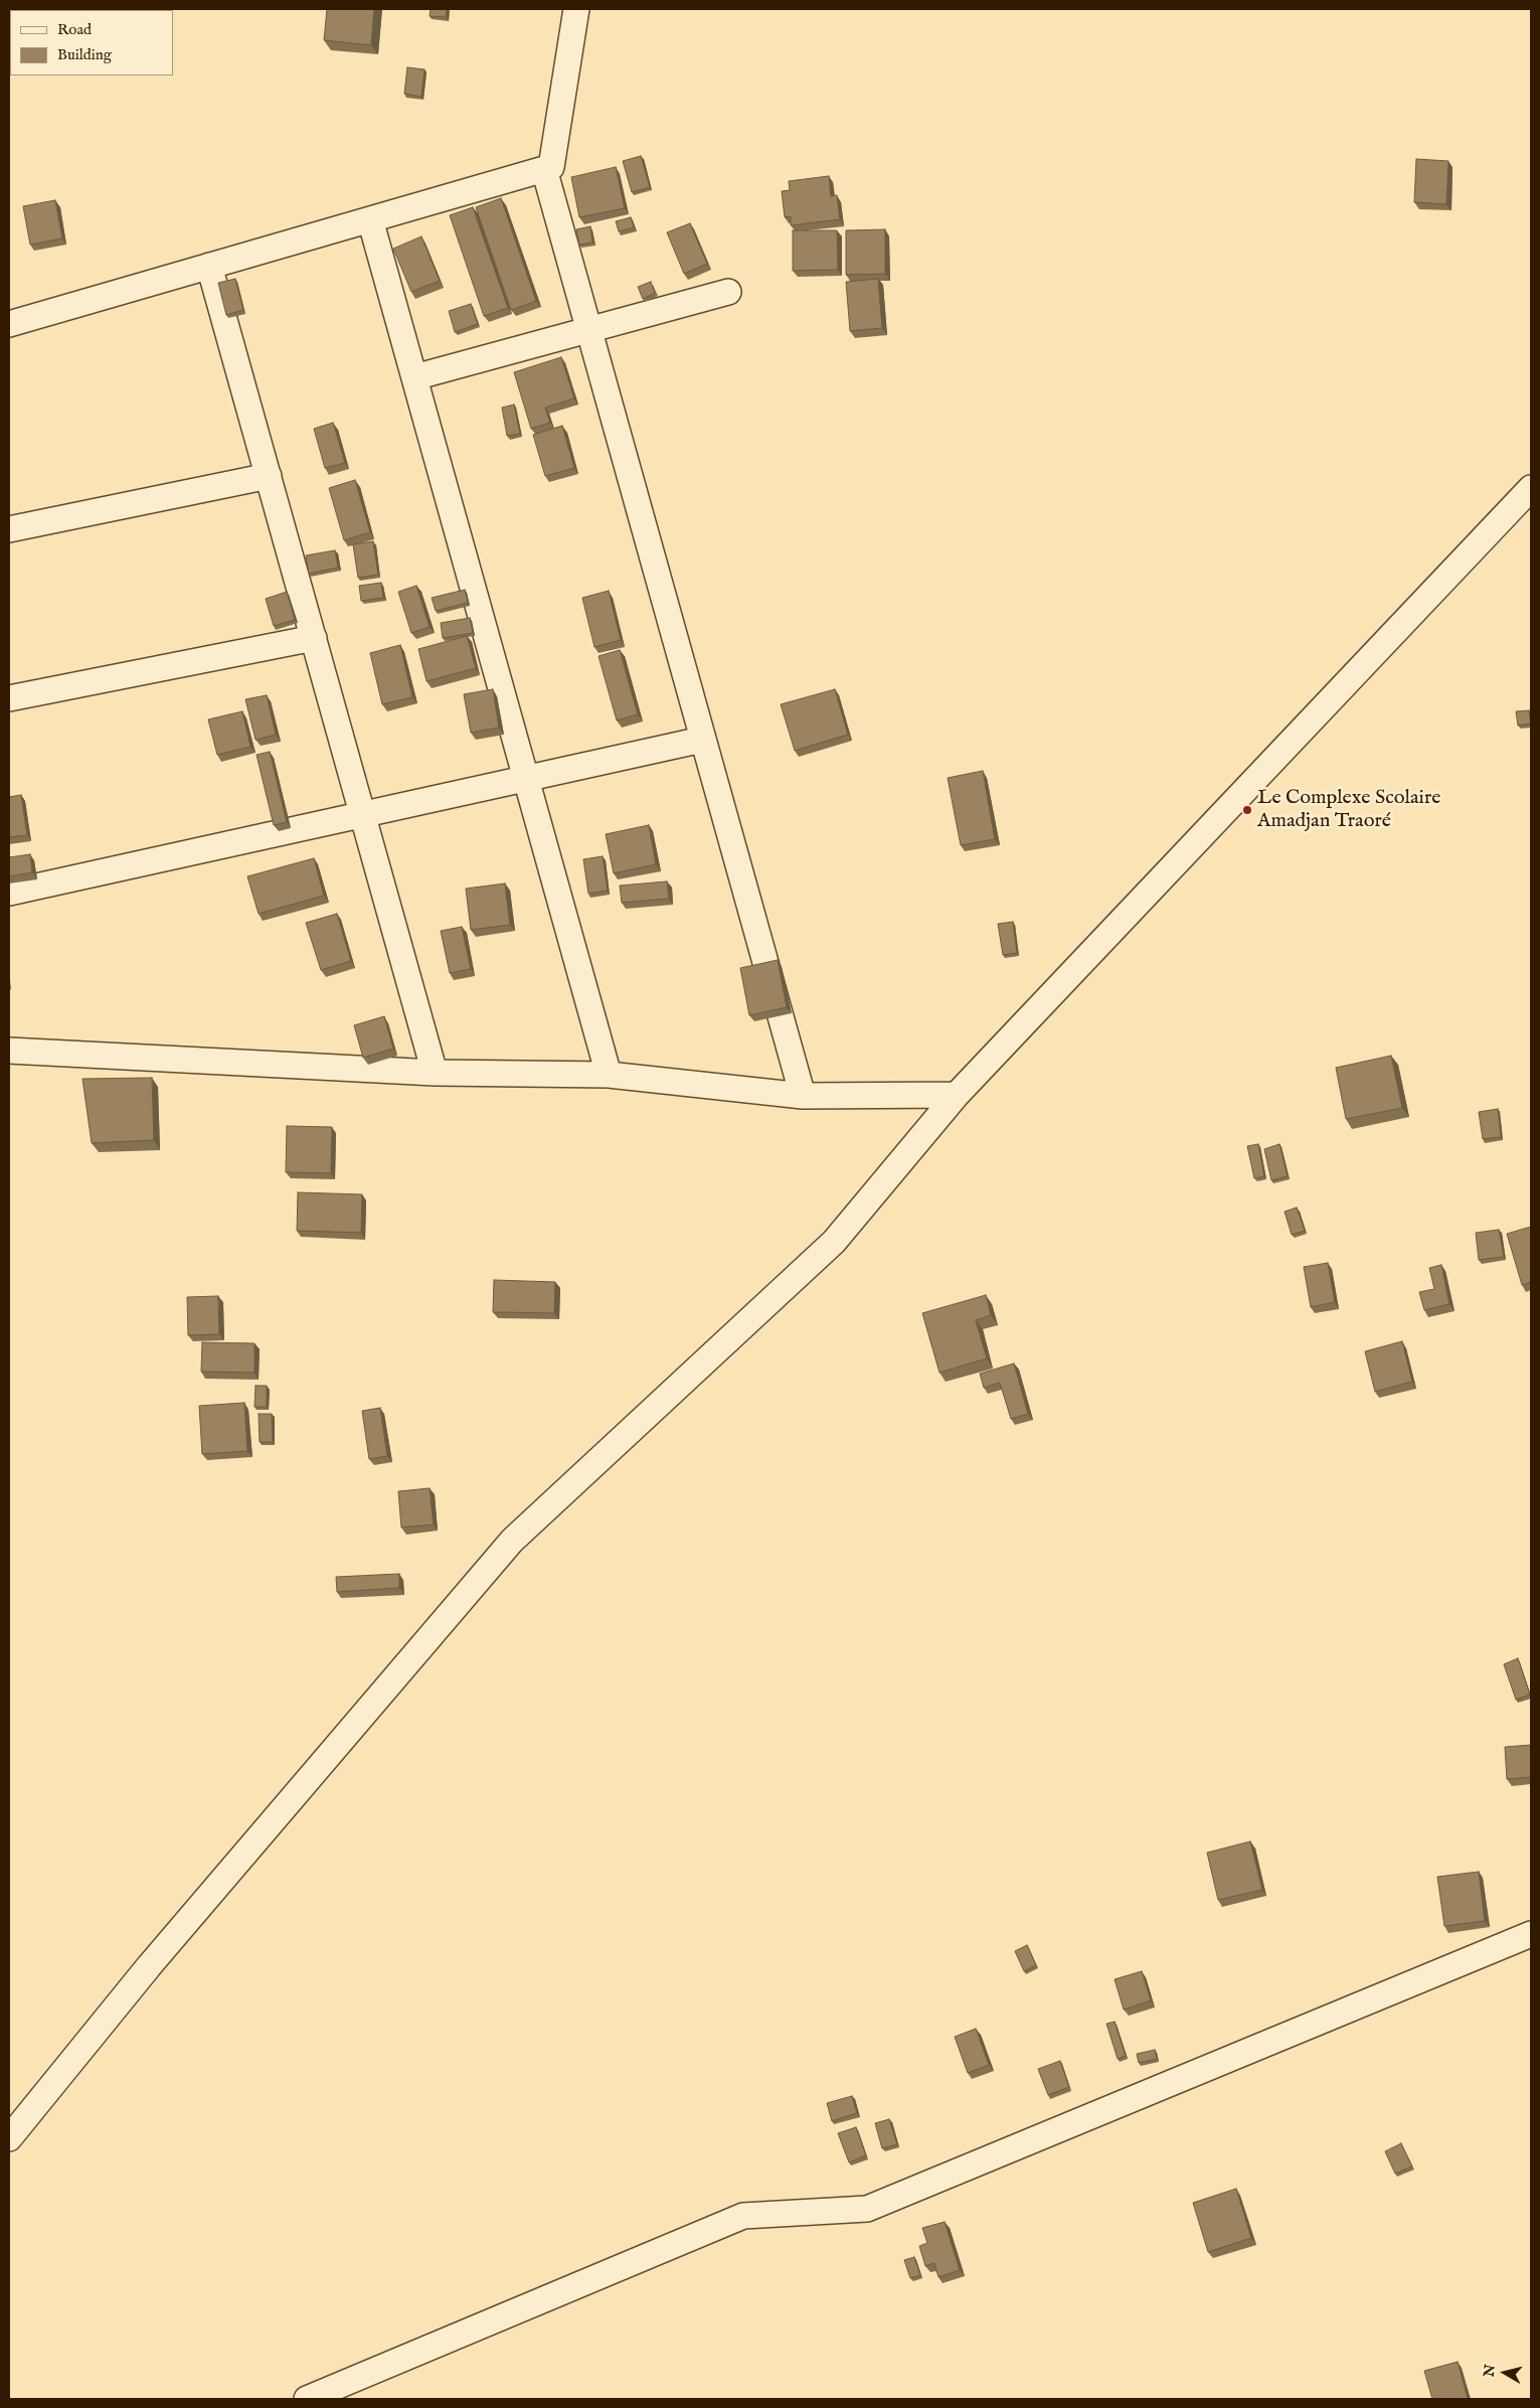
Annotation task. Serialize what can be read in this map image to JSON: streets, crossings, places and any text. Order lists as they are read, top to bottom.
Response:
{
  "places": ["Le Complexe Scolaire Amadjan Traoré"],
  "legend": ["Road", "Building"],
  "north": "left"
}
